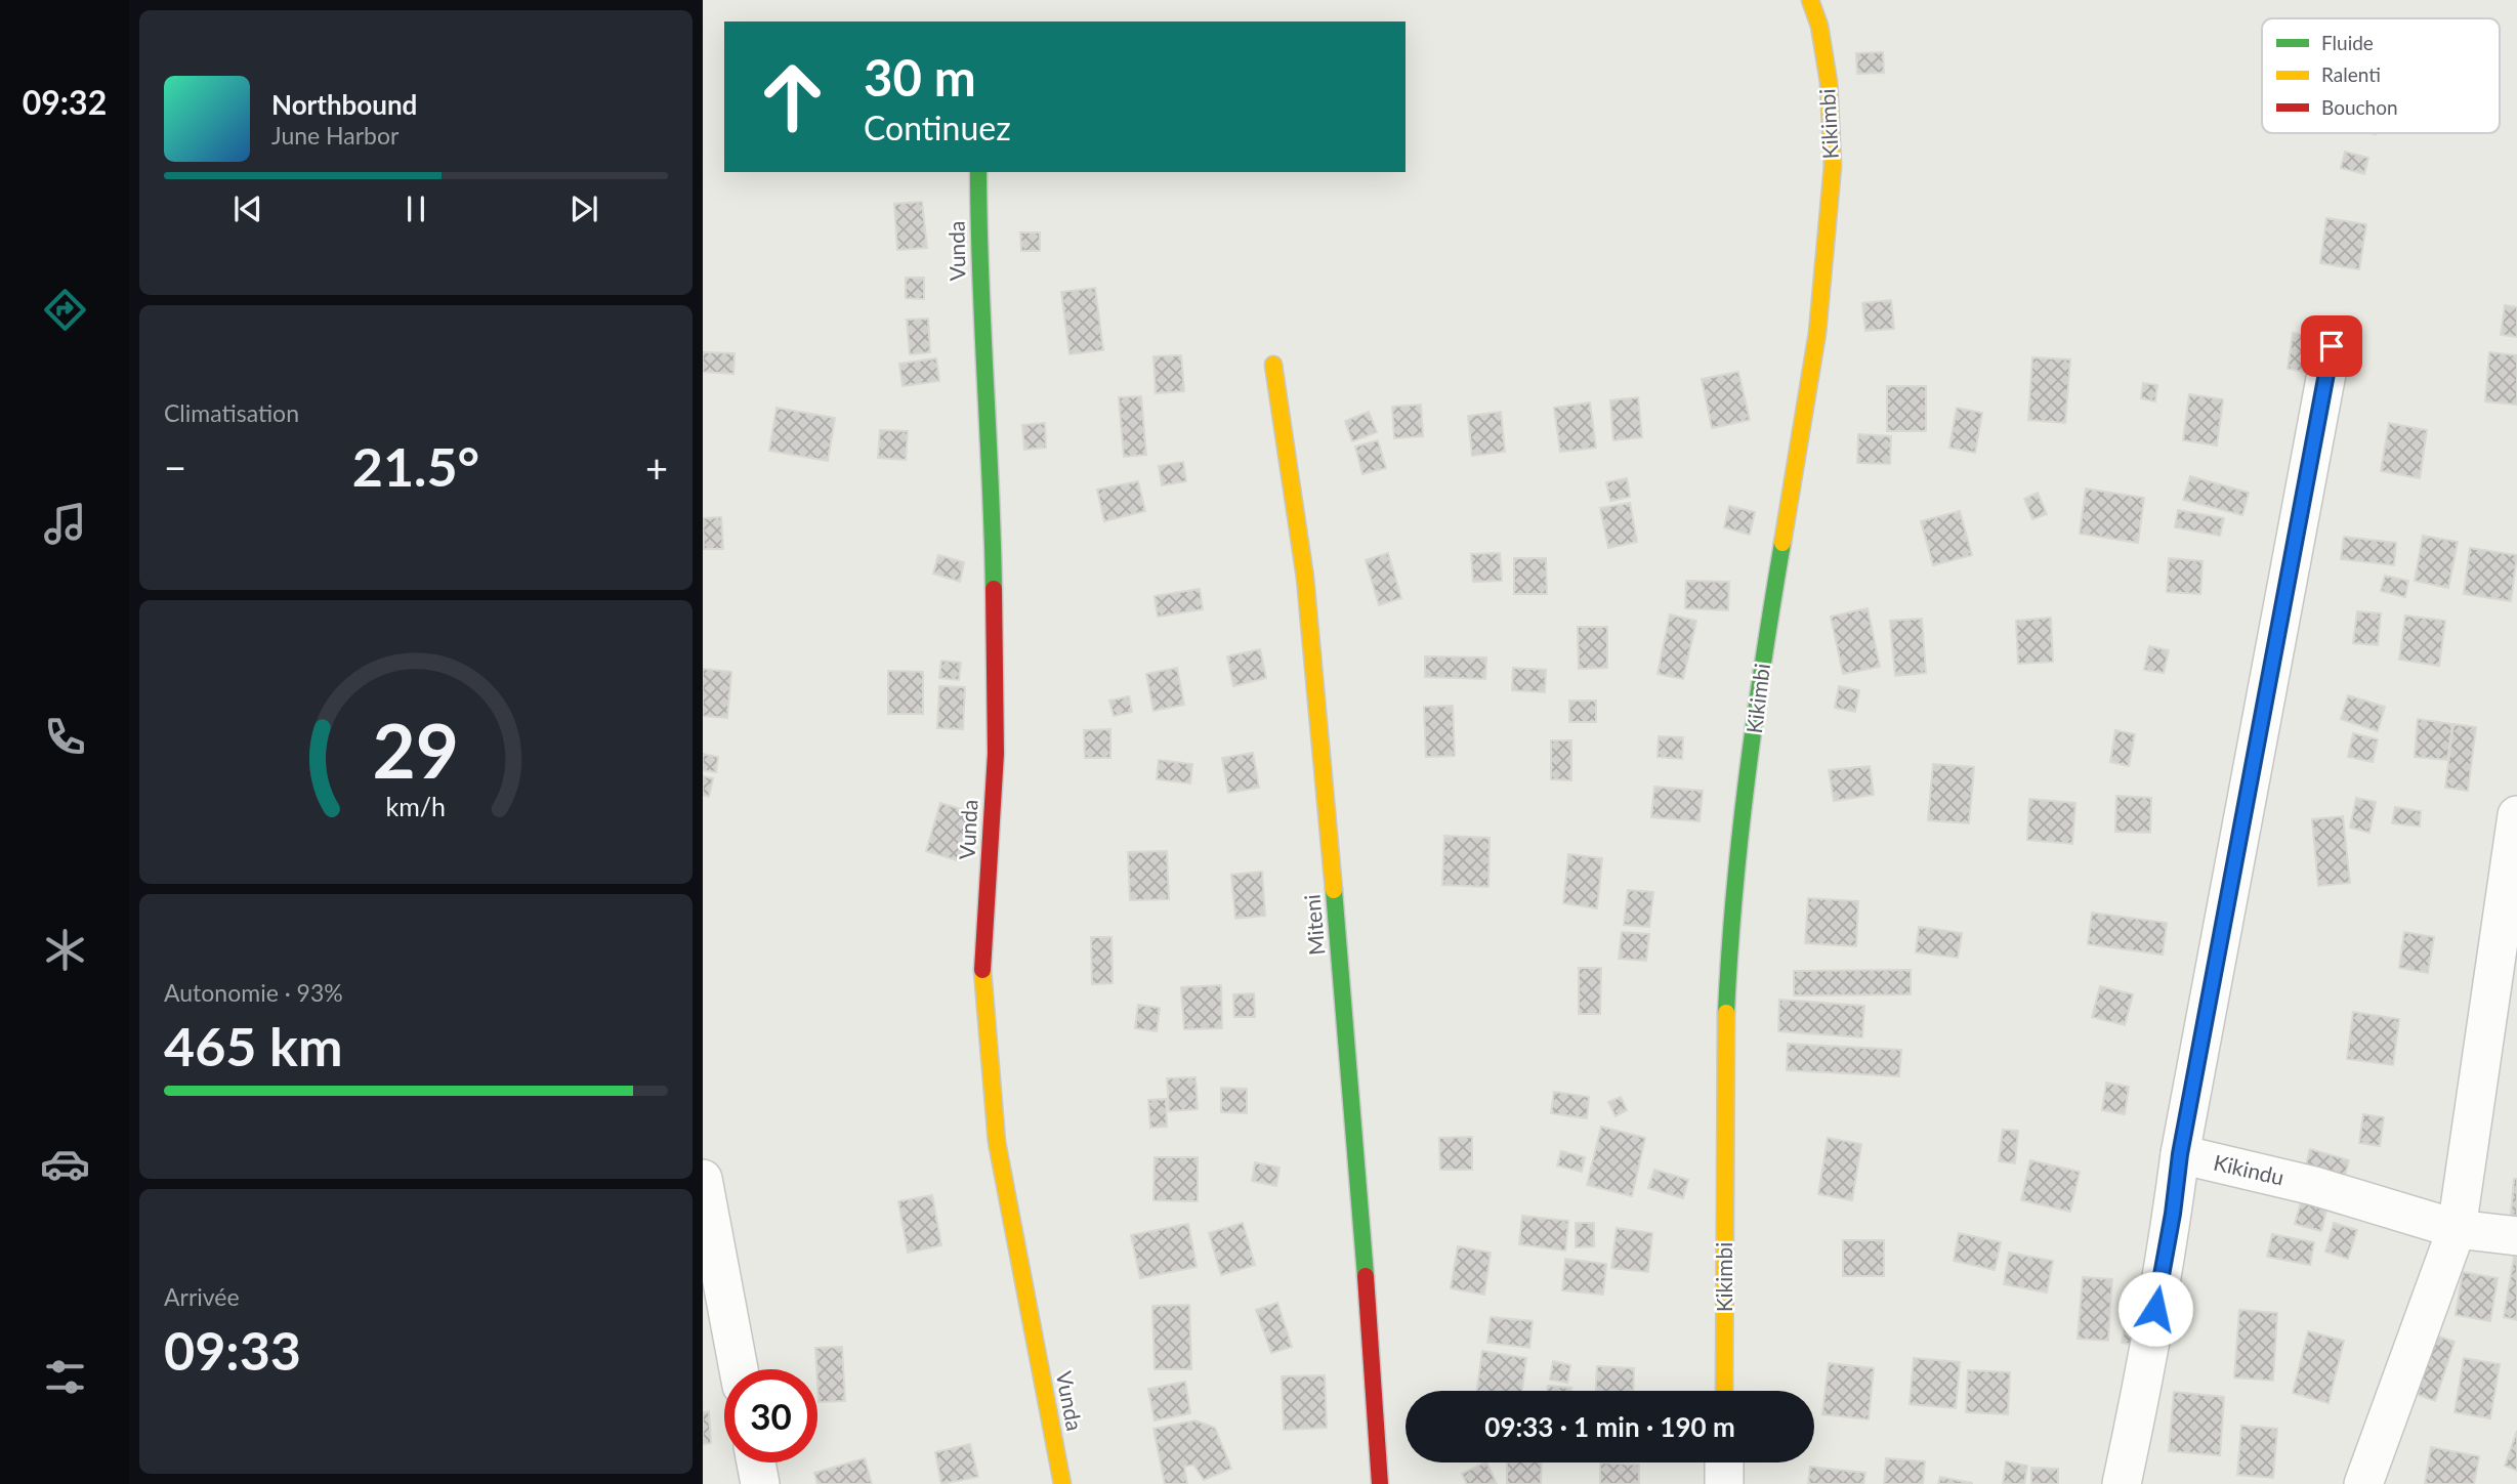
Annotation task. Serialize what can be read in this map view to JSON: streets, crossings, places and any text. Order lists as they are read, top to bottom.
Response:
{
  "streets": {
    "street": [
      "Kikimbi",
      "Vunda",
      "Miteni",
      "Kikindu"
    ]
  },
  "legend": ["Fluide", "Ralenti", "Bouchon"],
  "page": {
    "tabs": "09:32",
    "turn": ["30 m", "Continuez"],
    "song": ["Northbound", "June Harbor"],
    "tile": [
      "Climatisation",
      ["Autonomie · 93%", "465 km"],
      ["Arrivée", "09:33"]
    ],
    "heat": ["−", "21.5°", "+"],
    "limit": "30",
    "trip": "09:33 · 1 min · 190 m",
    "gauge": ["29", "km/h"]
  }
}
